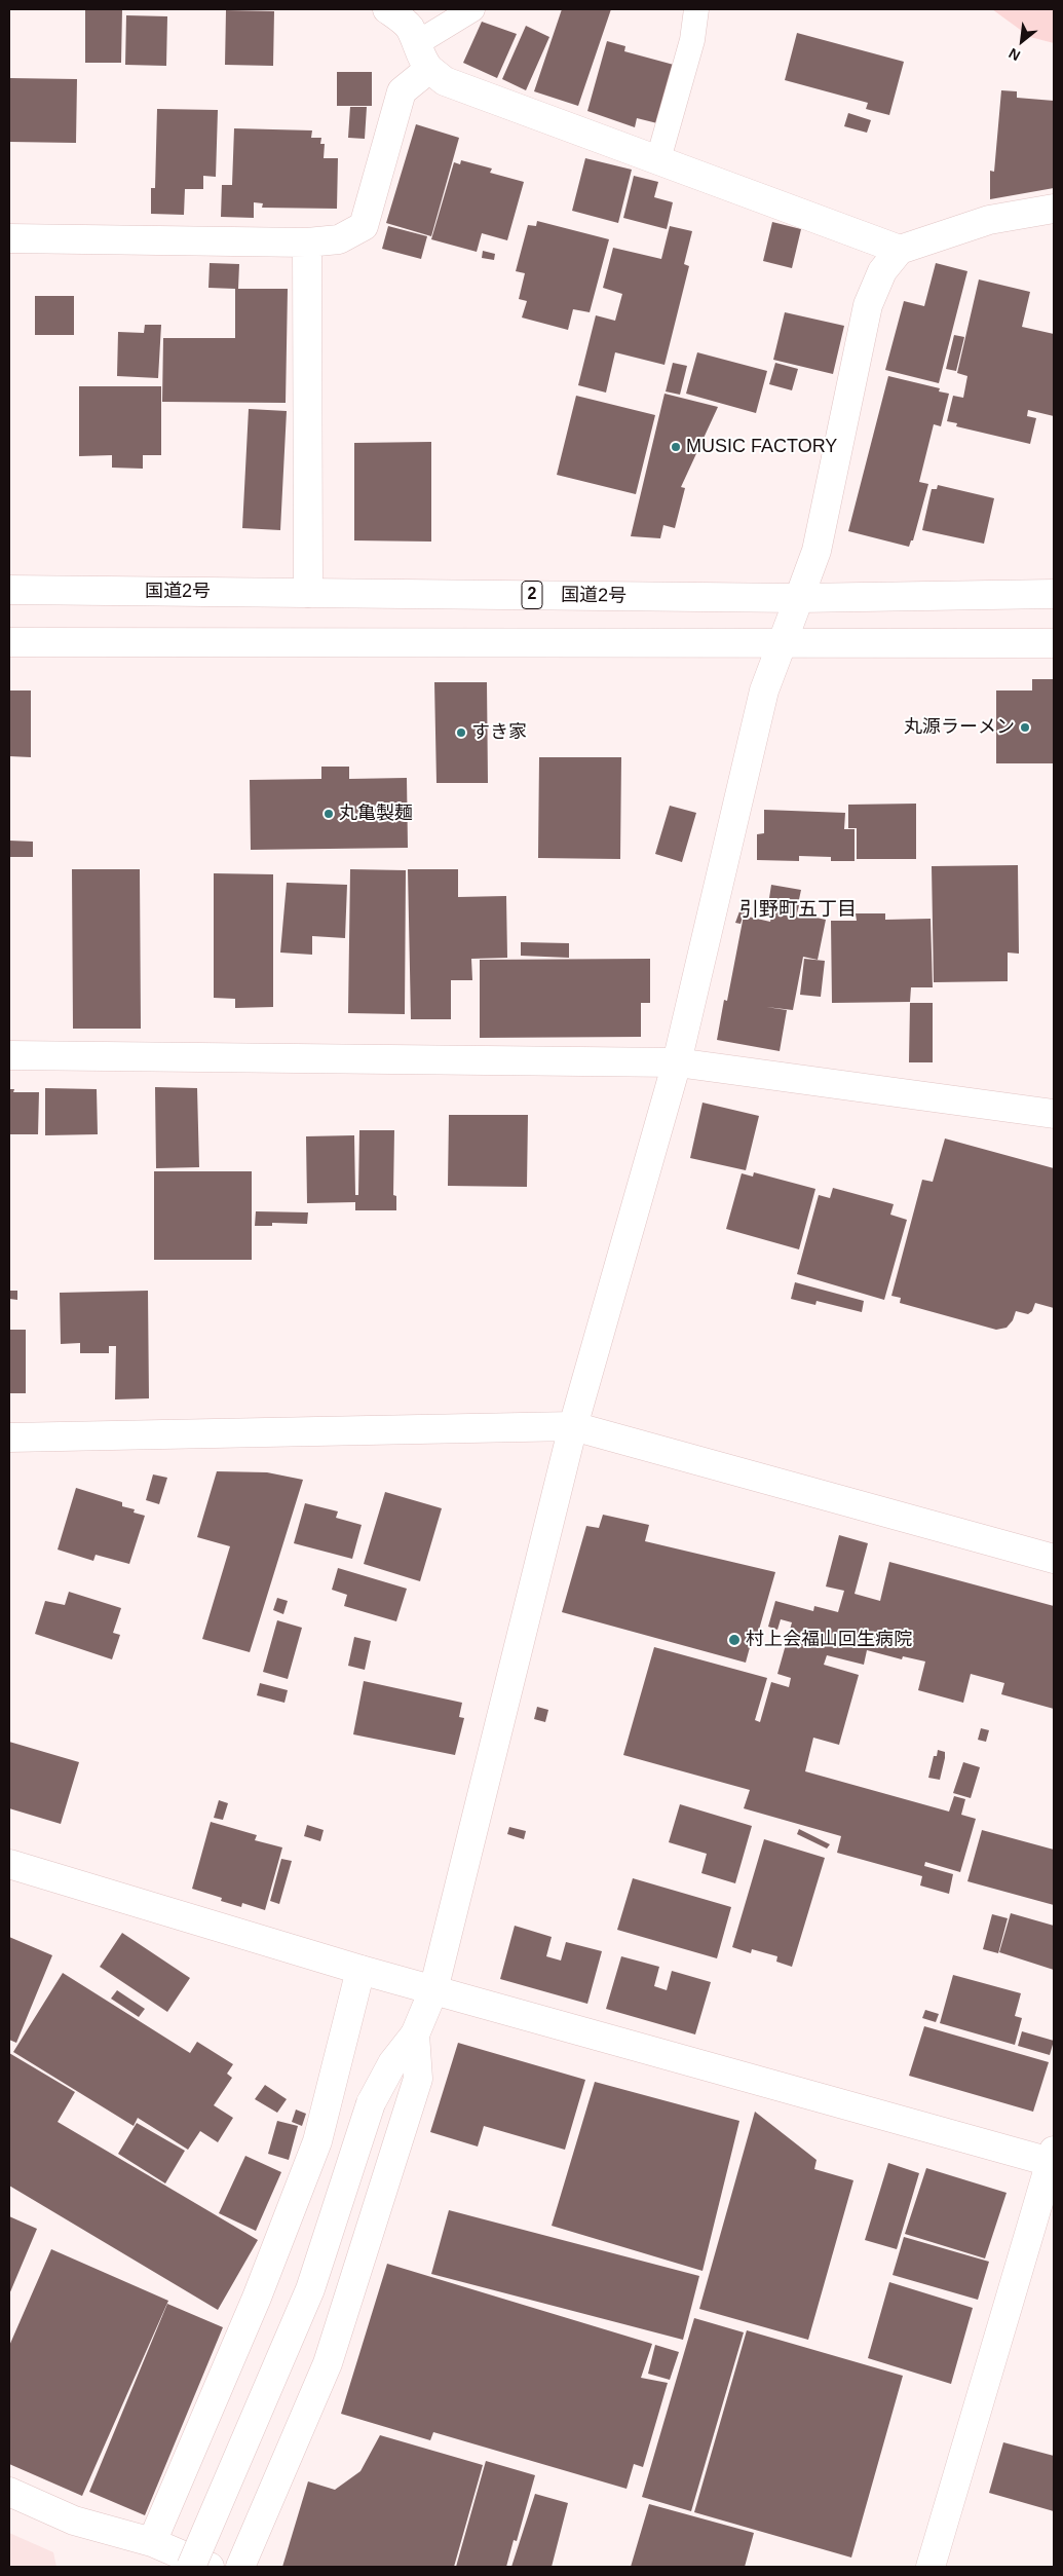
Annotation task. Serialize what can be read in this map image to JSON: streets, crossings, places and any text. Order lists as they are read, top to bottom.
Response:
{
  "streets": {
    "main road": ["国道2号", "2"]
  },
  "districts": ["引野町五丁目"],
  "places": [
    "MUSIC FACTORY",
    "丸源ラーメン",
    "すき家",
    "丸亀製麺",
    "村上会福山回生病院"
  ],
  "north": "bottom left"
}
